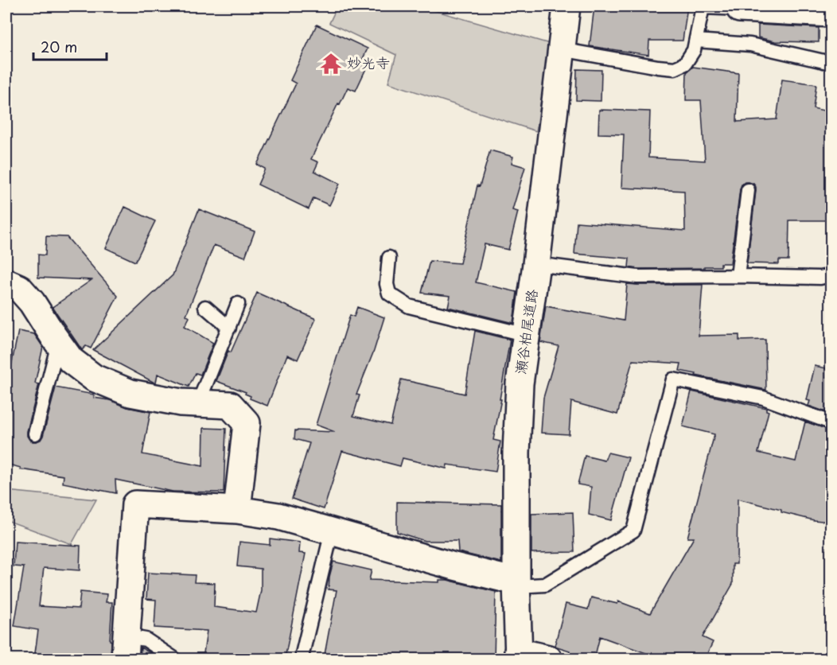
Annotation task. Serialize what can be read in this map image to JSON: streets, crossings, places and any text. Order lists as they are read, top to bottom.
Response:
{
  "streets": {
    "street": ["瀬谷柏尾道路"]
  },
  "places": {
    "temple": ["妙光寺"]
  },
  "scale_bar": "20 m"
}
